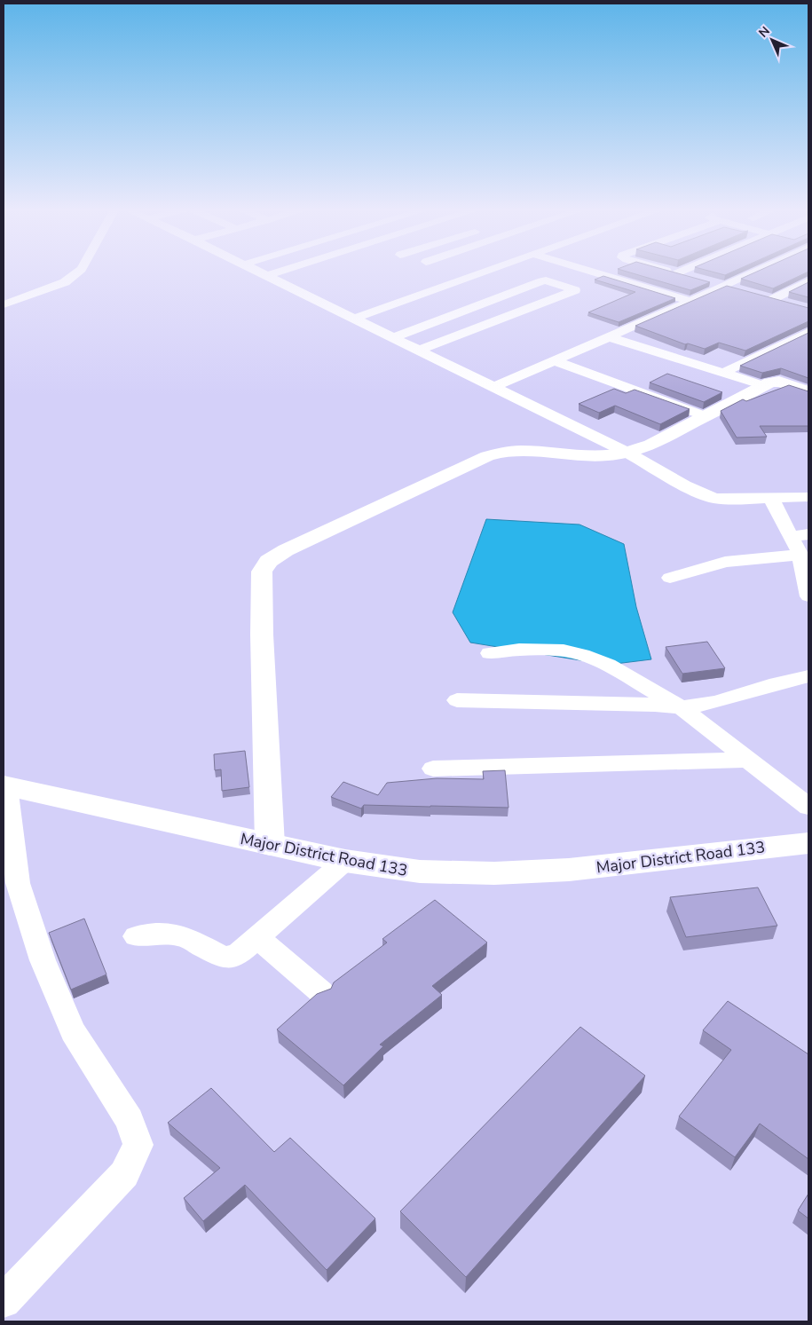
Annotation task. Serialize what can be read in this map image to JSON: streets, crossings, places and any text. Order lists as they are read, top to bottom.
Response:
{
  "streets": {
    "street": ["Major District Road 133"]
  },
  "north": "top left"
}
